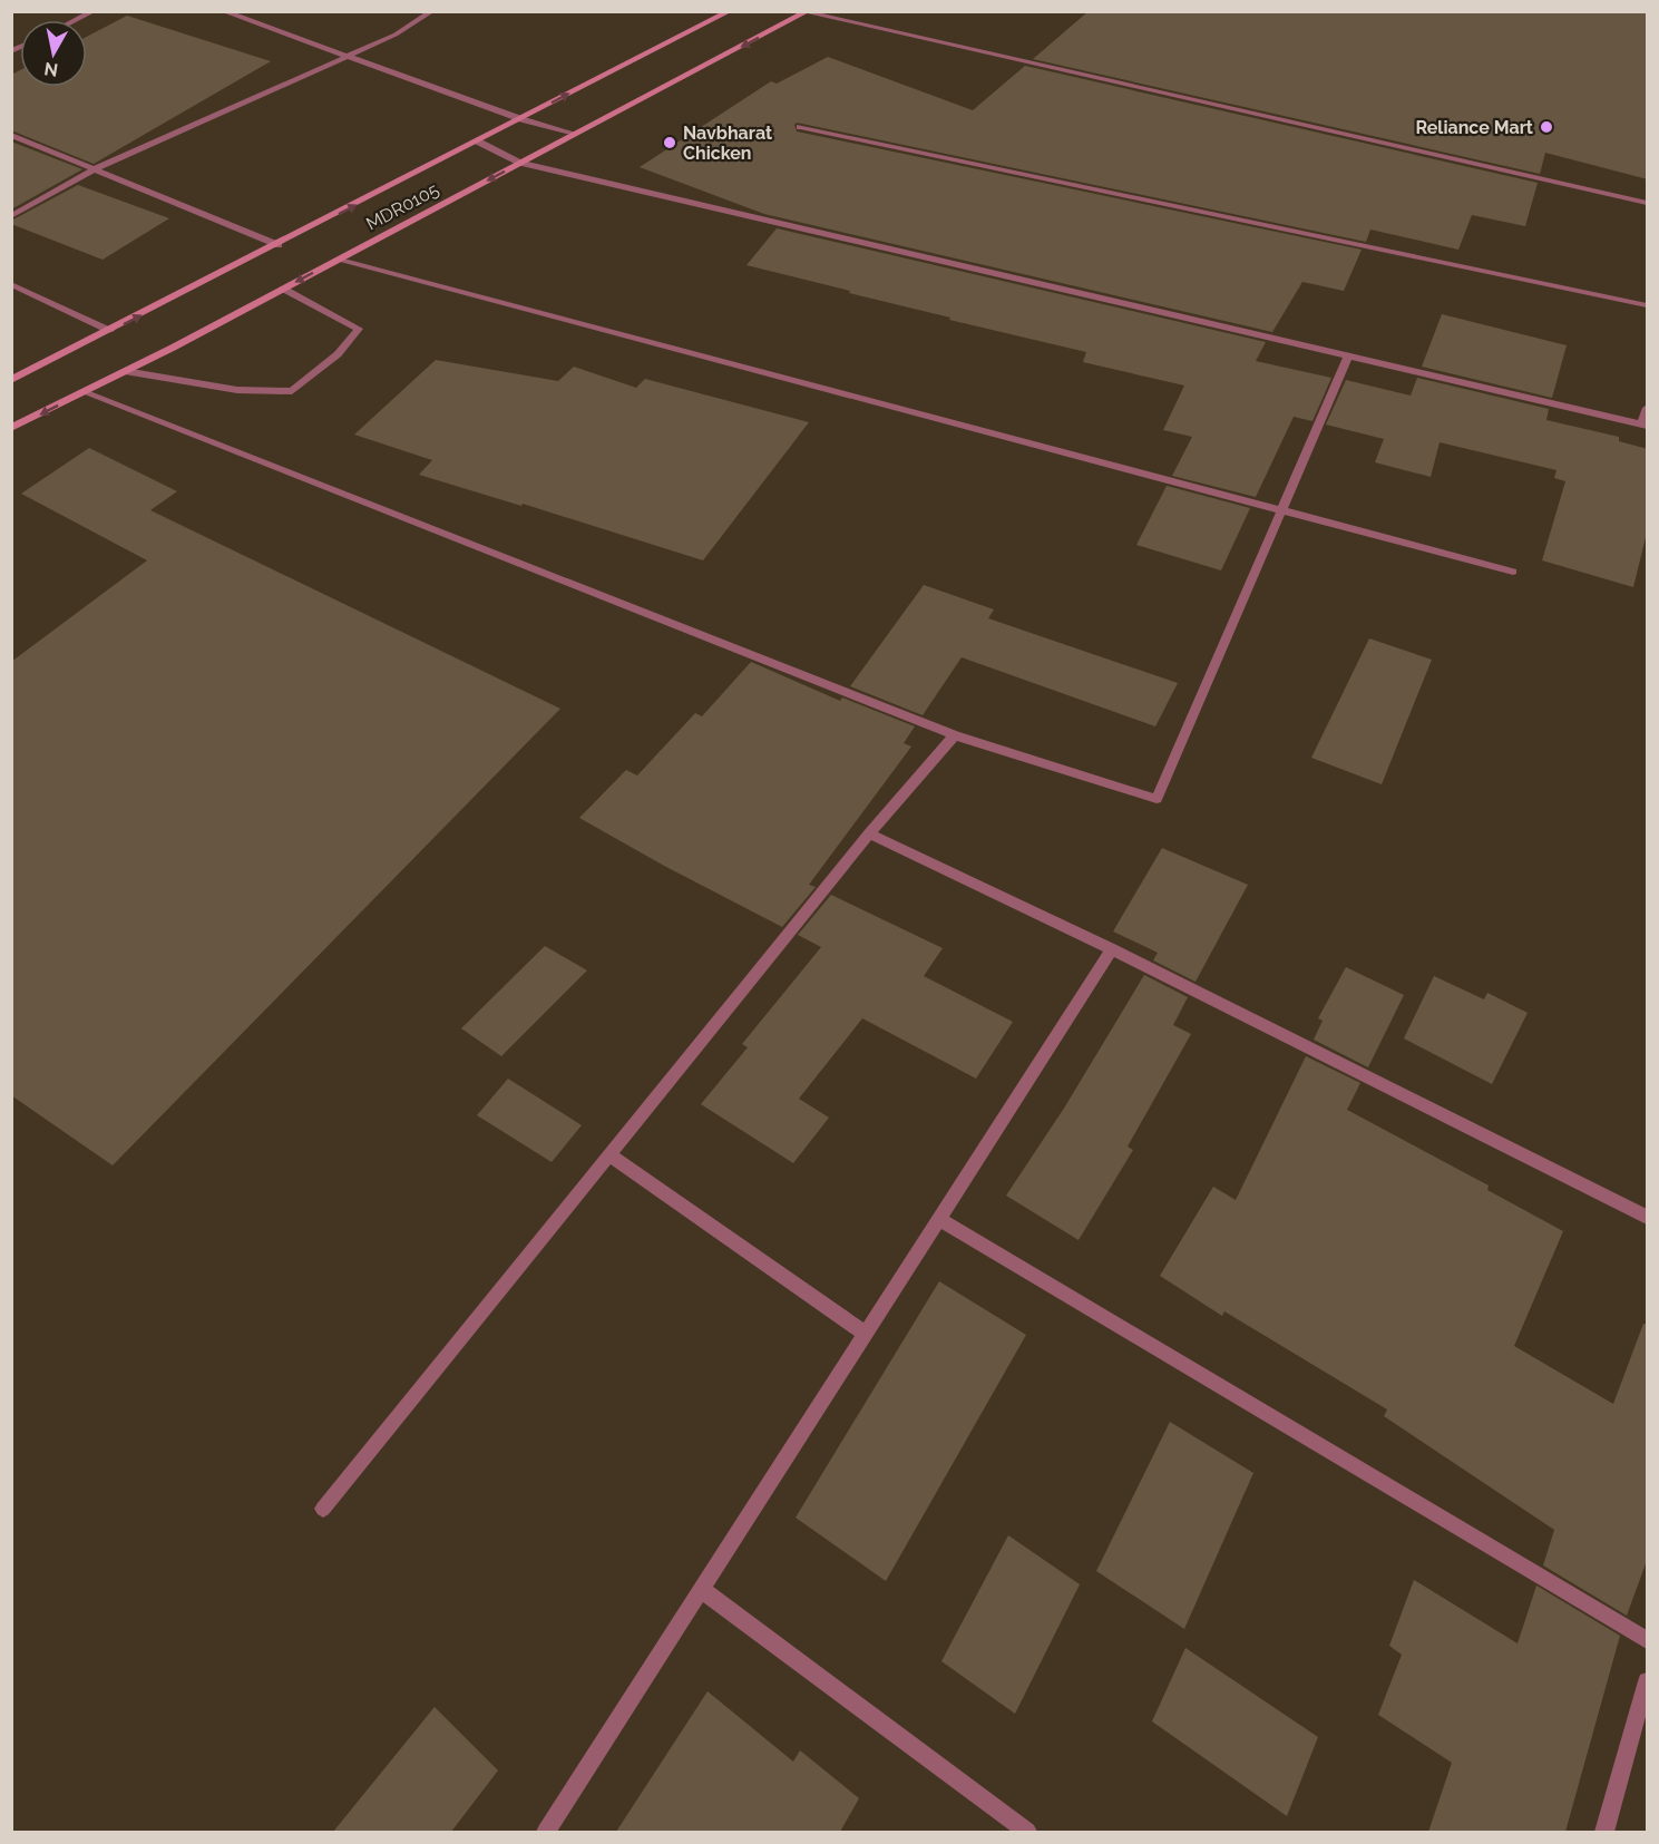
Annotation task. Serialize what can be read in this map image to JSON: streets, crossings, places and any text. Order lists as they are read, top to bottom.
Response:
{
  "streets": {
    "main road": ["MDR0105"]
  },
  "places": ["Reliance Mart", "Navbharat Chicken"],
  "north": "bottom"
}
